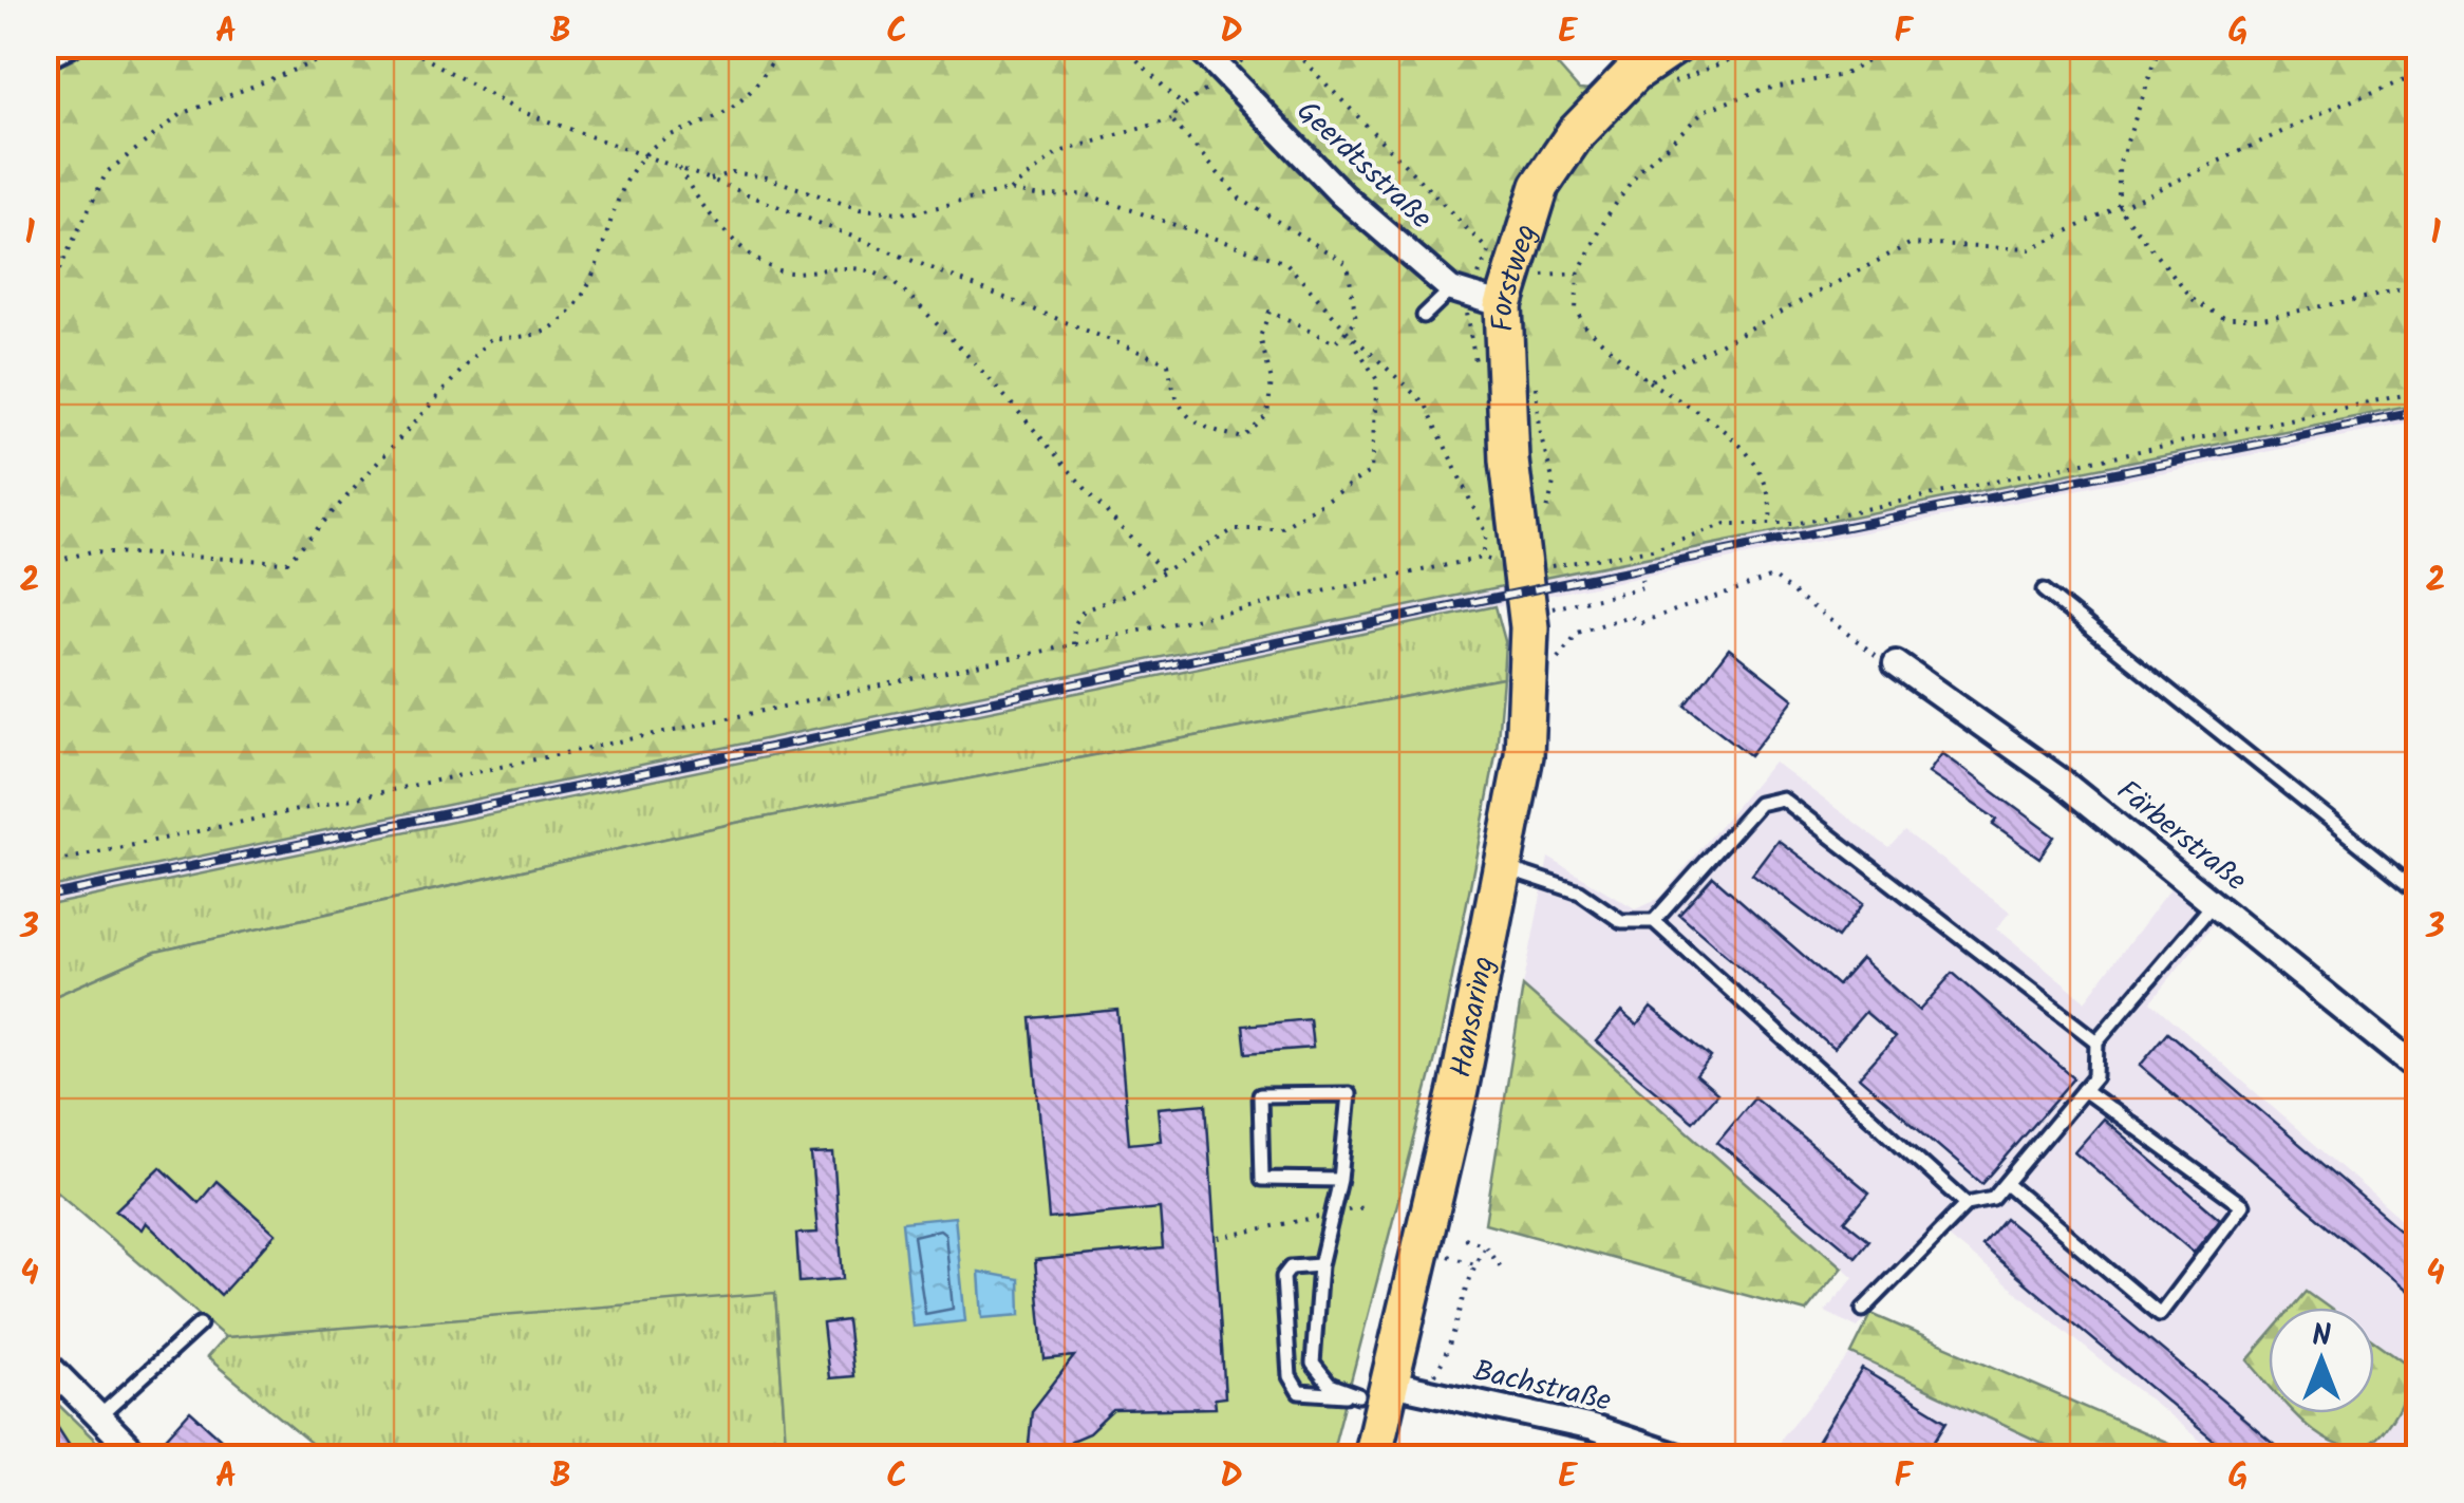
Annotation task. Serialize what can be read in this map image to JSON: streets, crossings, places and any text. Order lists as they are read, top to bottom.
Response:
{
  "streets": {
    "main road": ["Forstweg", "Hansaring"],
    "street": ["Geerdtsstraße", "Färberstraße", "Bachstraße"]
  },
  "crossings": [
    ["Geerdtsstraße", "Forstweg"],
    ["Forstweg", "Hansaring"],
    ["Hansaring", "Bachstraße"]
  ],
  "north": "top",
  "grid": {
    "columns": [
      "A",
      "B",
      "C",
      "D",
      "E",
      "F",
      "G"
    ],
    "rows": [
      "1",
      "2",
      "3",
      "4"
    ]
  }
}
